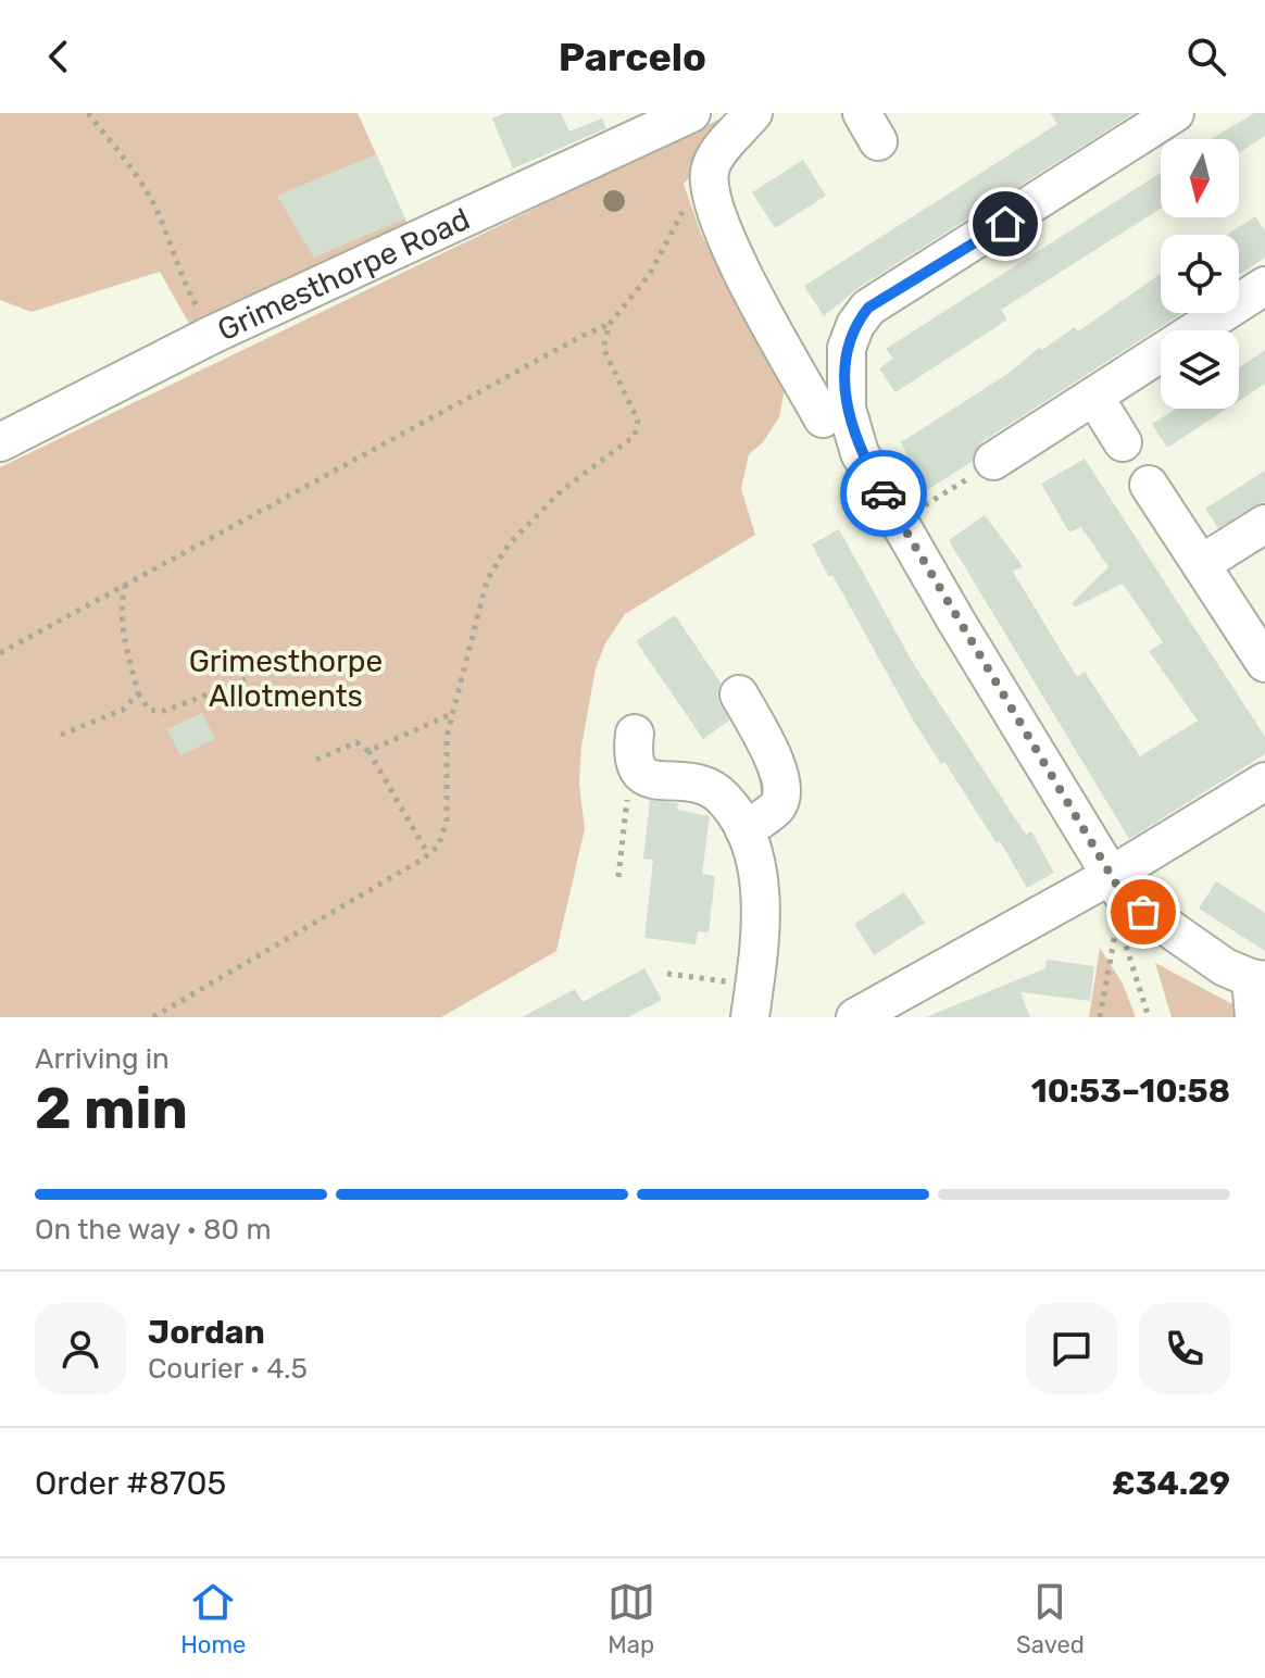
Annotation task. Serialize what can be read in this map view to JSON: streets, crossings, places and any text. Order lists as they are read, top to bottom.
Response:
{
  "streets": {
    "street": ["Grimesthorpe Road"]
  },
  "parks": ["Grimesthorpe Allotments"],
  "north": "bottom",
  "page": {
    "header": "Parcelo",
    "heading": ["2 min", "Arriving in", "10:53–10:58"],
    "panel": [
      "Jordan",
      "Courier · 4.5",
      "Order #8705",
      "£34.29"
    ],
    "bar": "On the way · 80 m",
    "tabs": ["Home", "Map", "Saved"]
  }
}
